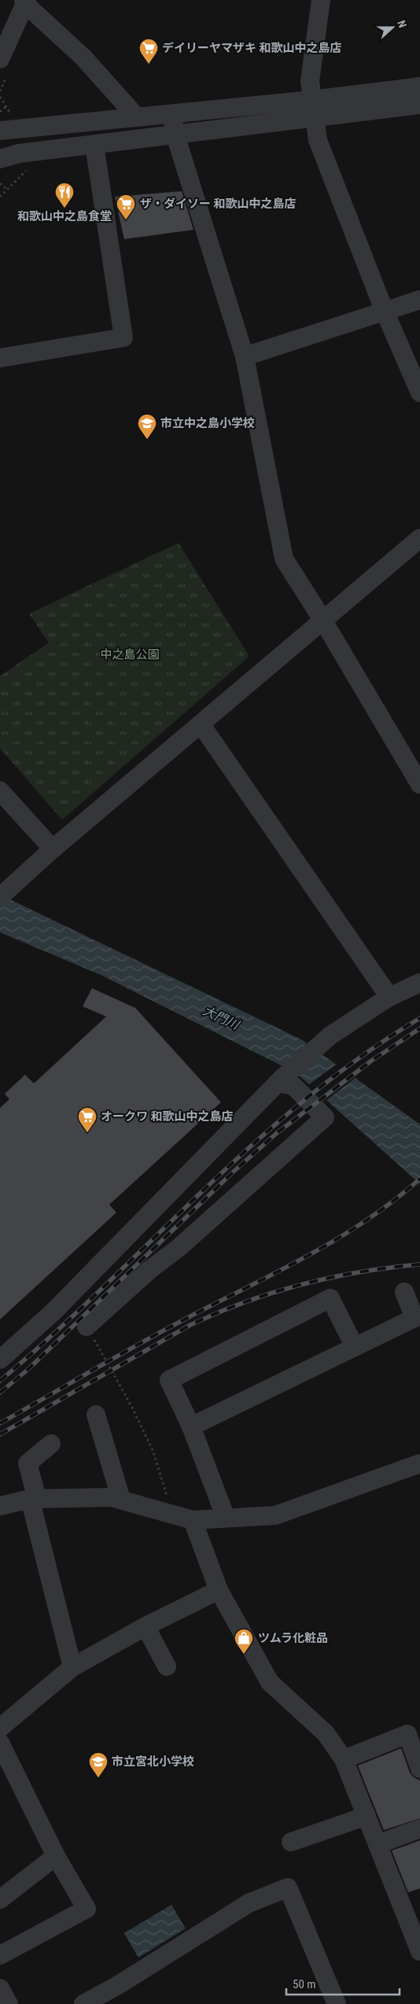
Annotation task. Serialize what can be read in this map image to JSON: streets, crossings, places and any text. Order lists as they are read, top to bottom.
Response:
{
  "water": ["大門川"],
  "parks": ["中之島公園"],
  "places": {
    "supermarket": ["デイリーヤマザキ 和歌山中之島店", "ザ・ダイソー 和歌山中之島店", "オークワ 和歌山中之島店"],
    "restaurant": ["和歌山中之島食堂"],
    "school or university": ["市立中之島小学校", "市立宮北小学校"],
    "shop": ["ツムラ化粧品"]
  },
  "scale_bar": "50 m",
  "north": "right"
}
